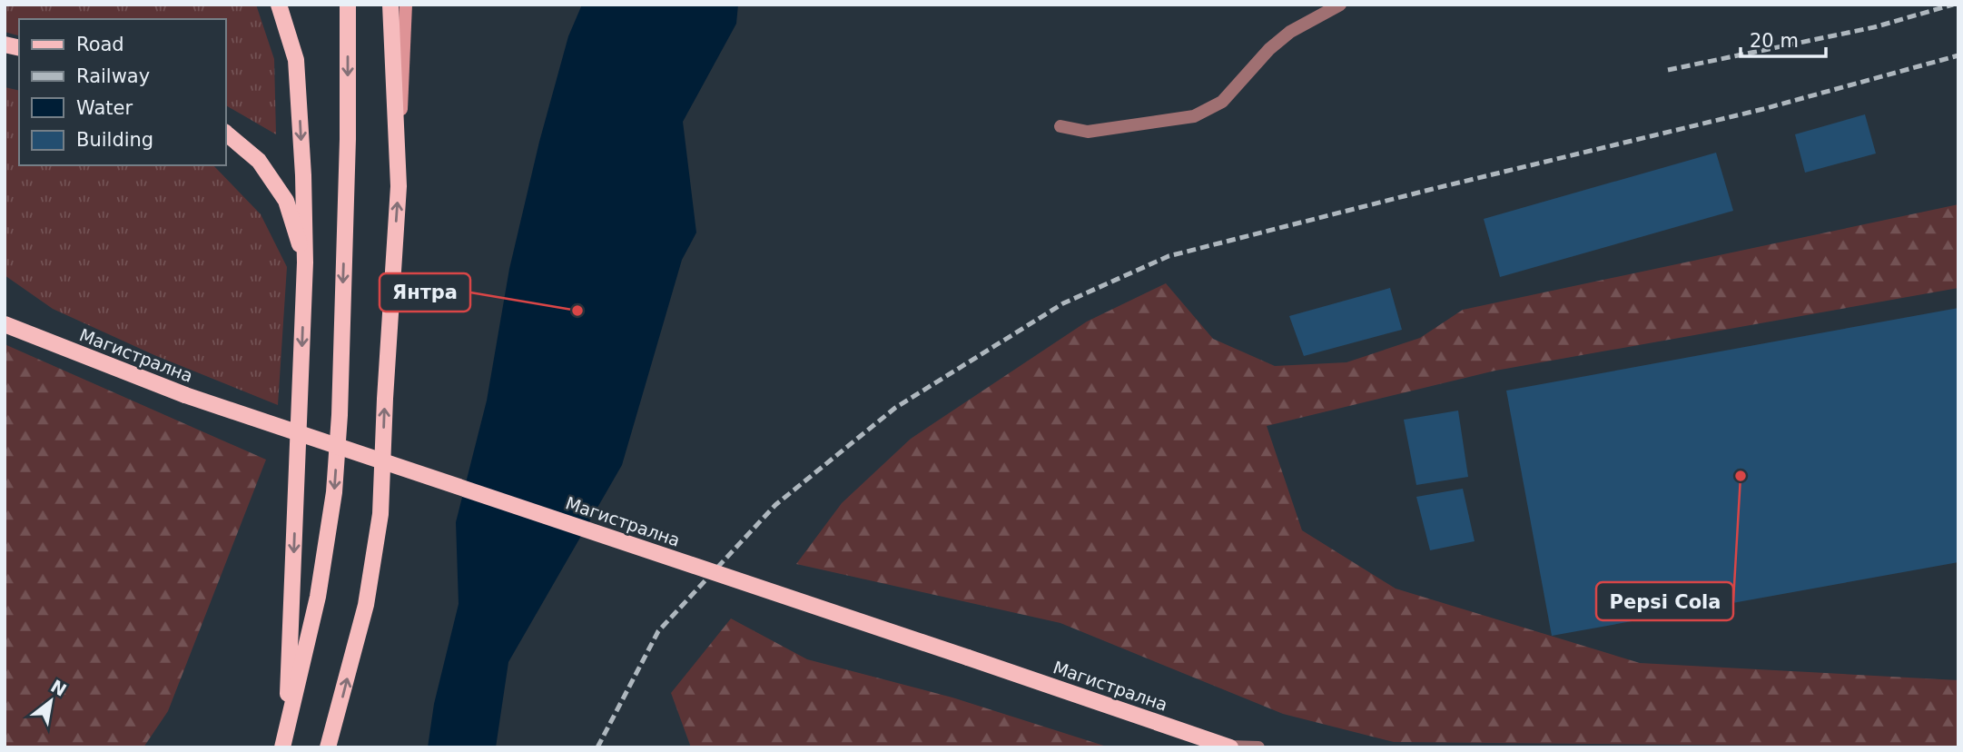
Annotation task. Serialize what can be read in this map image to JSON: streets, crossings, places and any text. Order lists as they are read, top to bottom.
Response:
{
  "streets": {
    "main road": ["Магистрална"]
  },
  "places": ["Янтра", "Pepsi Cola"],
  "legend": [
    "Road",
    "Railway",
    "Water",
    "Building"
  ],
  "scale_bar": "20 m",
  "north": "top right"
}
